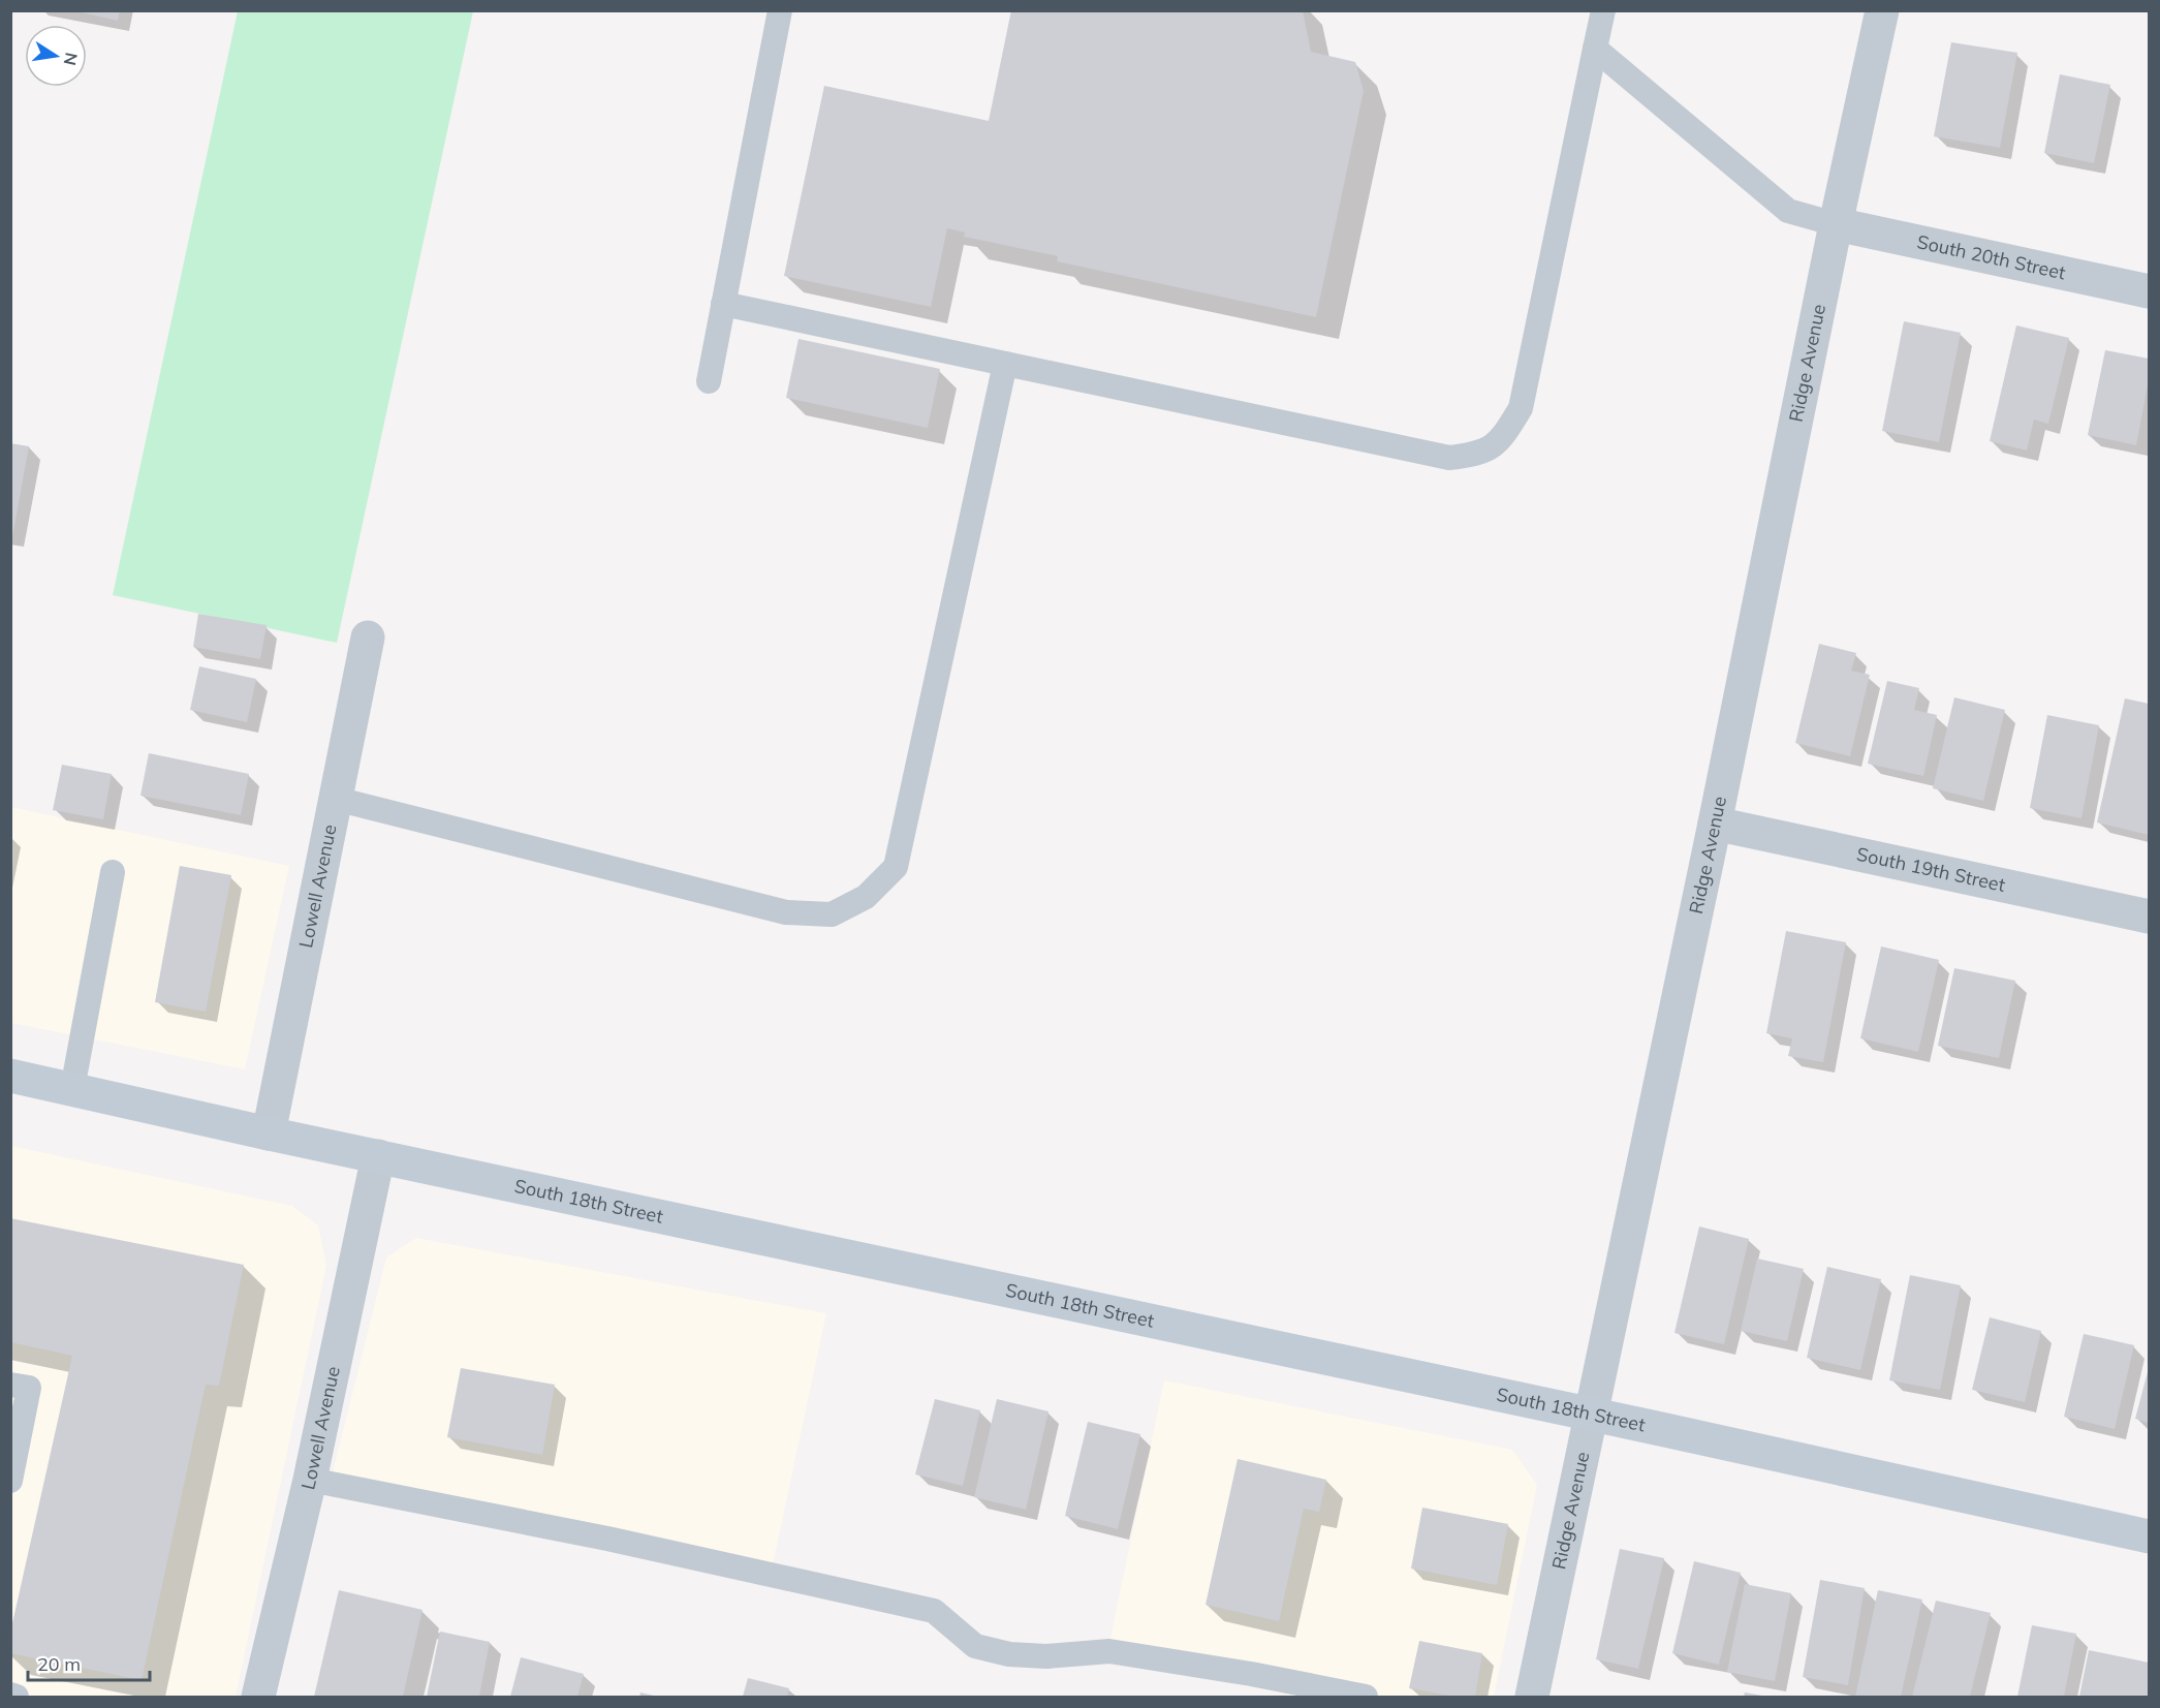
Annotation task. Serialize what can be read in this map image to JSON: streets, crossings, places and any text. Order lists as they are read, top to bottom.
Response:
{
  "streets": {
    "main road": ["South 18th Street"],
    "street": [
      "South 20th Street",
      "Ridge Avenue",
      "South 19th Street",
      "Lowell Avenue"
    ]
  },
  "crossings": [
    ["South 20th Street", "Ridge Avenue"],
    ["Ridge Avenue", "South 19th Street"],
    ["Ridge Avenue", "South 18th Street"],
    ["Lowell Avenue", "South 18th Street"]
  ],
  "scale_bar": "20 m",
  "north": "right"
}
